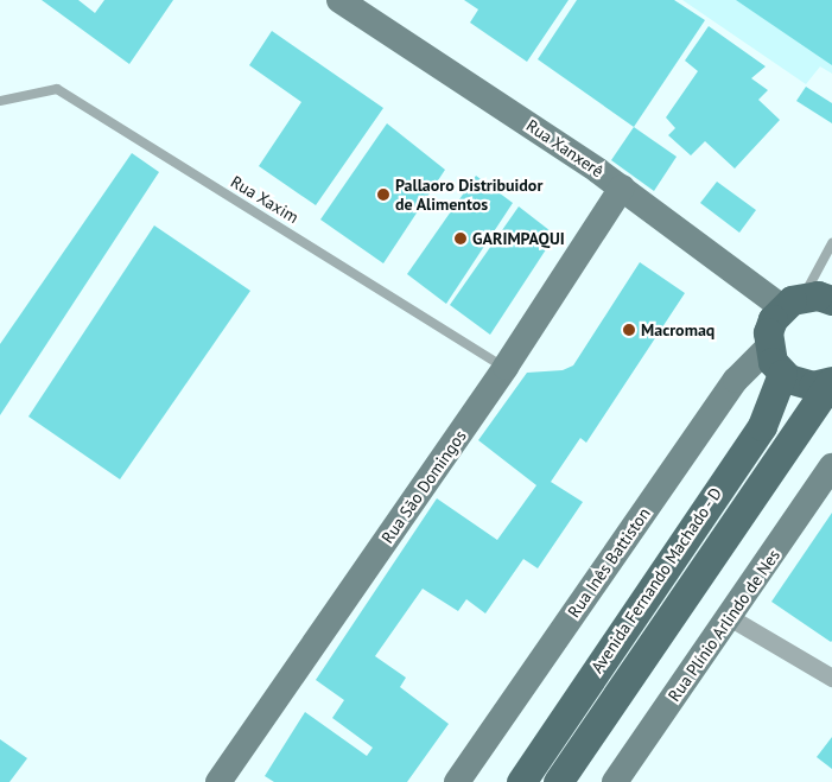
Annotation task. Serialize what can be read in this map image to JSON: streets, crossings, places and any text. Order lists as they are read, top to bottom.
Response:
{
  "streets": {
    "main road": ["Avenida Fernando Machado - D"],
    "street": [
      "Rua Xanxerê",
      "Rua São Domingos",
      "Rua Inês Battiston",
      "Rua Plínio Arlindo de Nes"
    ],
    "lane": ["Rua Xaxim"]
  },
  "crossings": [
    ["Rua Xanxerê", "Rua São Domingos"],
    ["Rua Xaxim", "Rua São Domingos"]
  ],
  "places": ["Pallaoro Distribuidor de Alimentos", "GARIMPAQUI", "Macromaq"]
}
